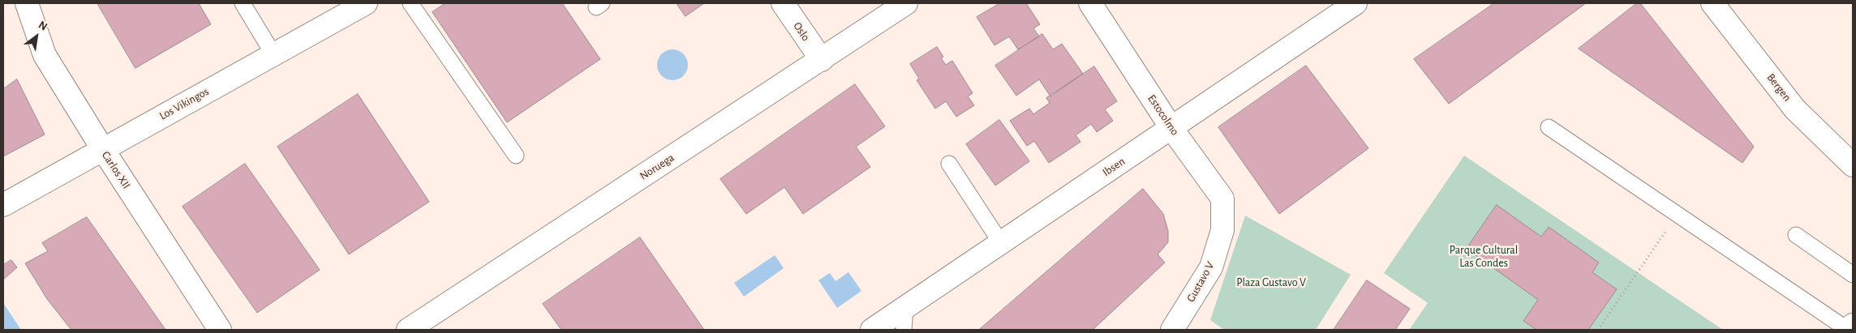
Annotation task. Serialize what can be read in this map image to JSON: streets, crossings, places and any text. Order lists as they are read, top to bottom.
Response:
{
  "streets": {
    "street": [
      "Oslo",
      "Bergen",
      "Los Vikingos",
      "Estocolmo",
      "Noruega",
      "Ibsen",
      "Carlos XII",
      "Gustavo V"
    ]
  },
  "crossings": [
    ["Oslo", "Noruega"],
    ["Los Vikingos", "Carlos XII"],
    ["Estocolmo", "Ibsen"],
    ["Estocolmo", "Gustavo V"]
  ],
  "parks": ["Parque Cultural Las Condes", "Plaza Gustavo V"],
  "north": "top right"
}
